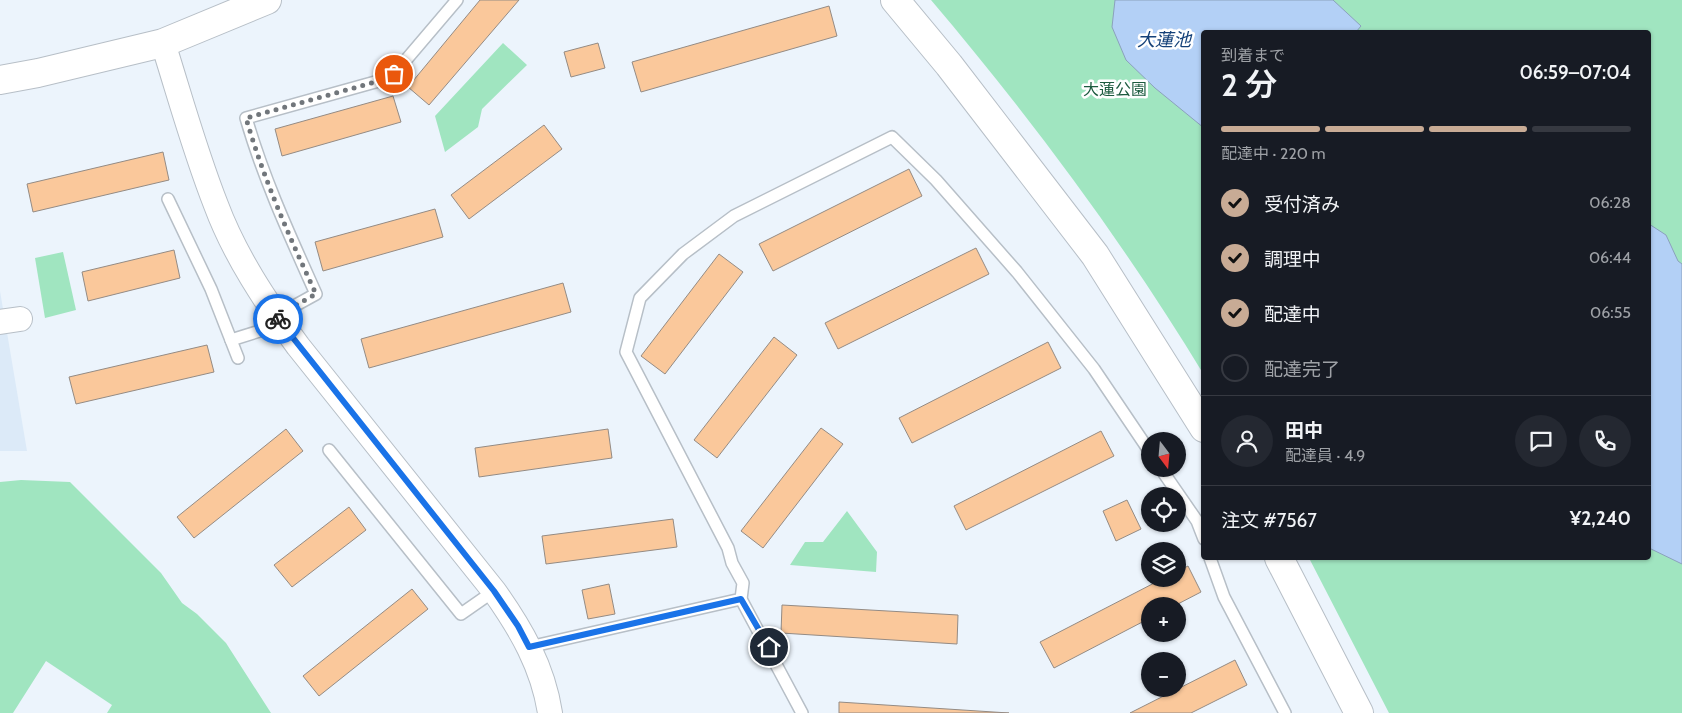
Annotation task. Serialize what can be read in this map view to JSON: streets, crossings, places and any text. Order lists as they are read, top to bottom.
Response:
{
  "water": ["大蓮池"],
  "parks": ["大蓮公園"],
  "north": "bottom",
  "page": {
    "heading": ["2 分", "到着まで", "06:59–07:04"],
    "panel": [
      "田中",
      "配達員 · 4.9",
      "注文 #7567",
      "¥2,240"
    ],
    "bar": "配達中 · 220 m",
    "list": [
      ["受付済み", "06:28"],
      ["調理中", "06:44"],
      ["配達中", "06:55"],
      "配達完了"
    ],
    "map_buttons": ["+", "−"]
  }
}
